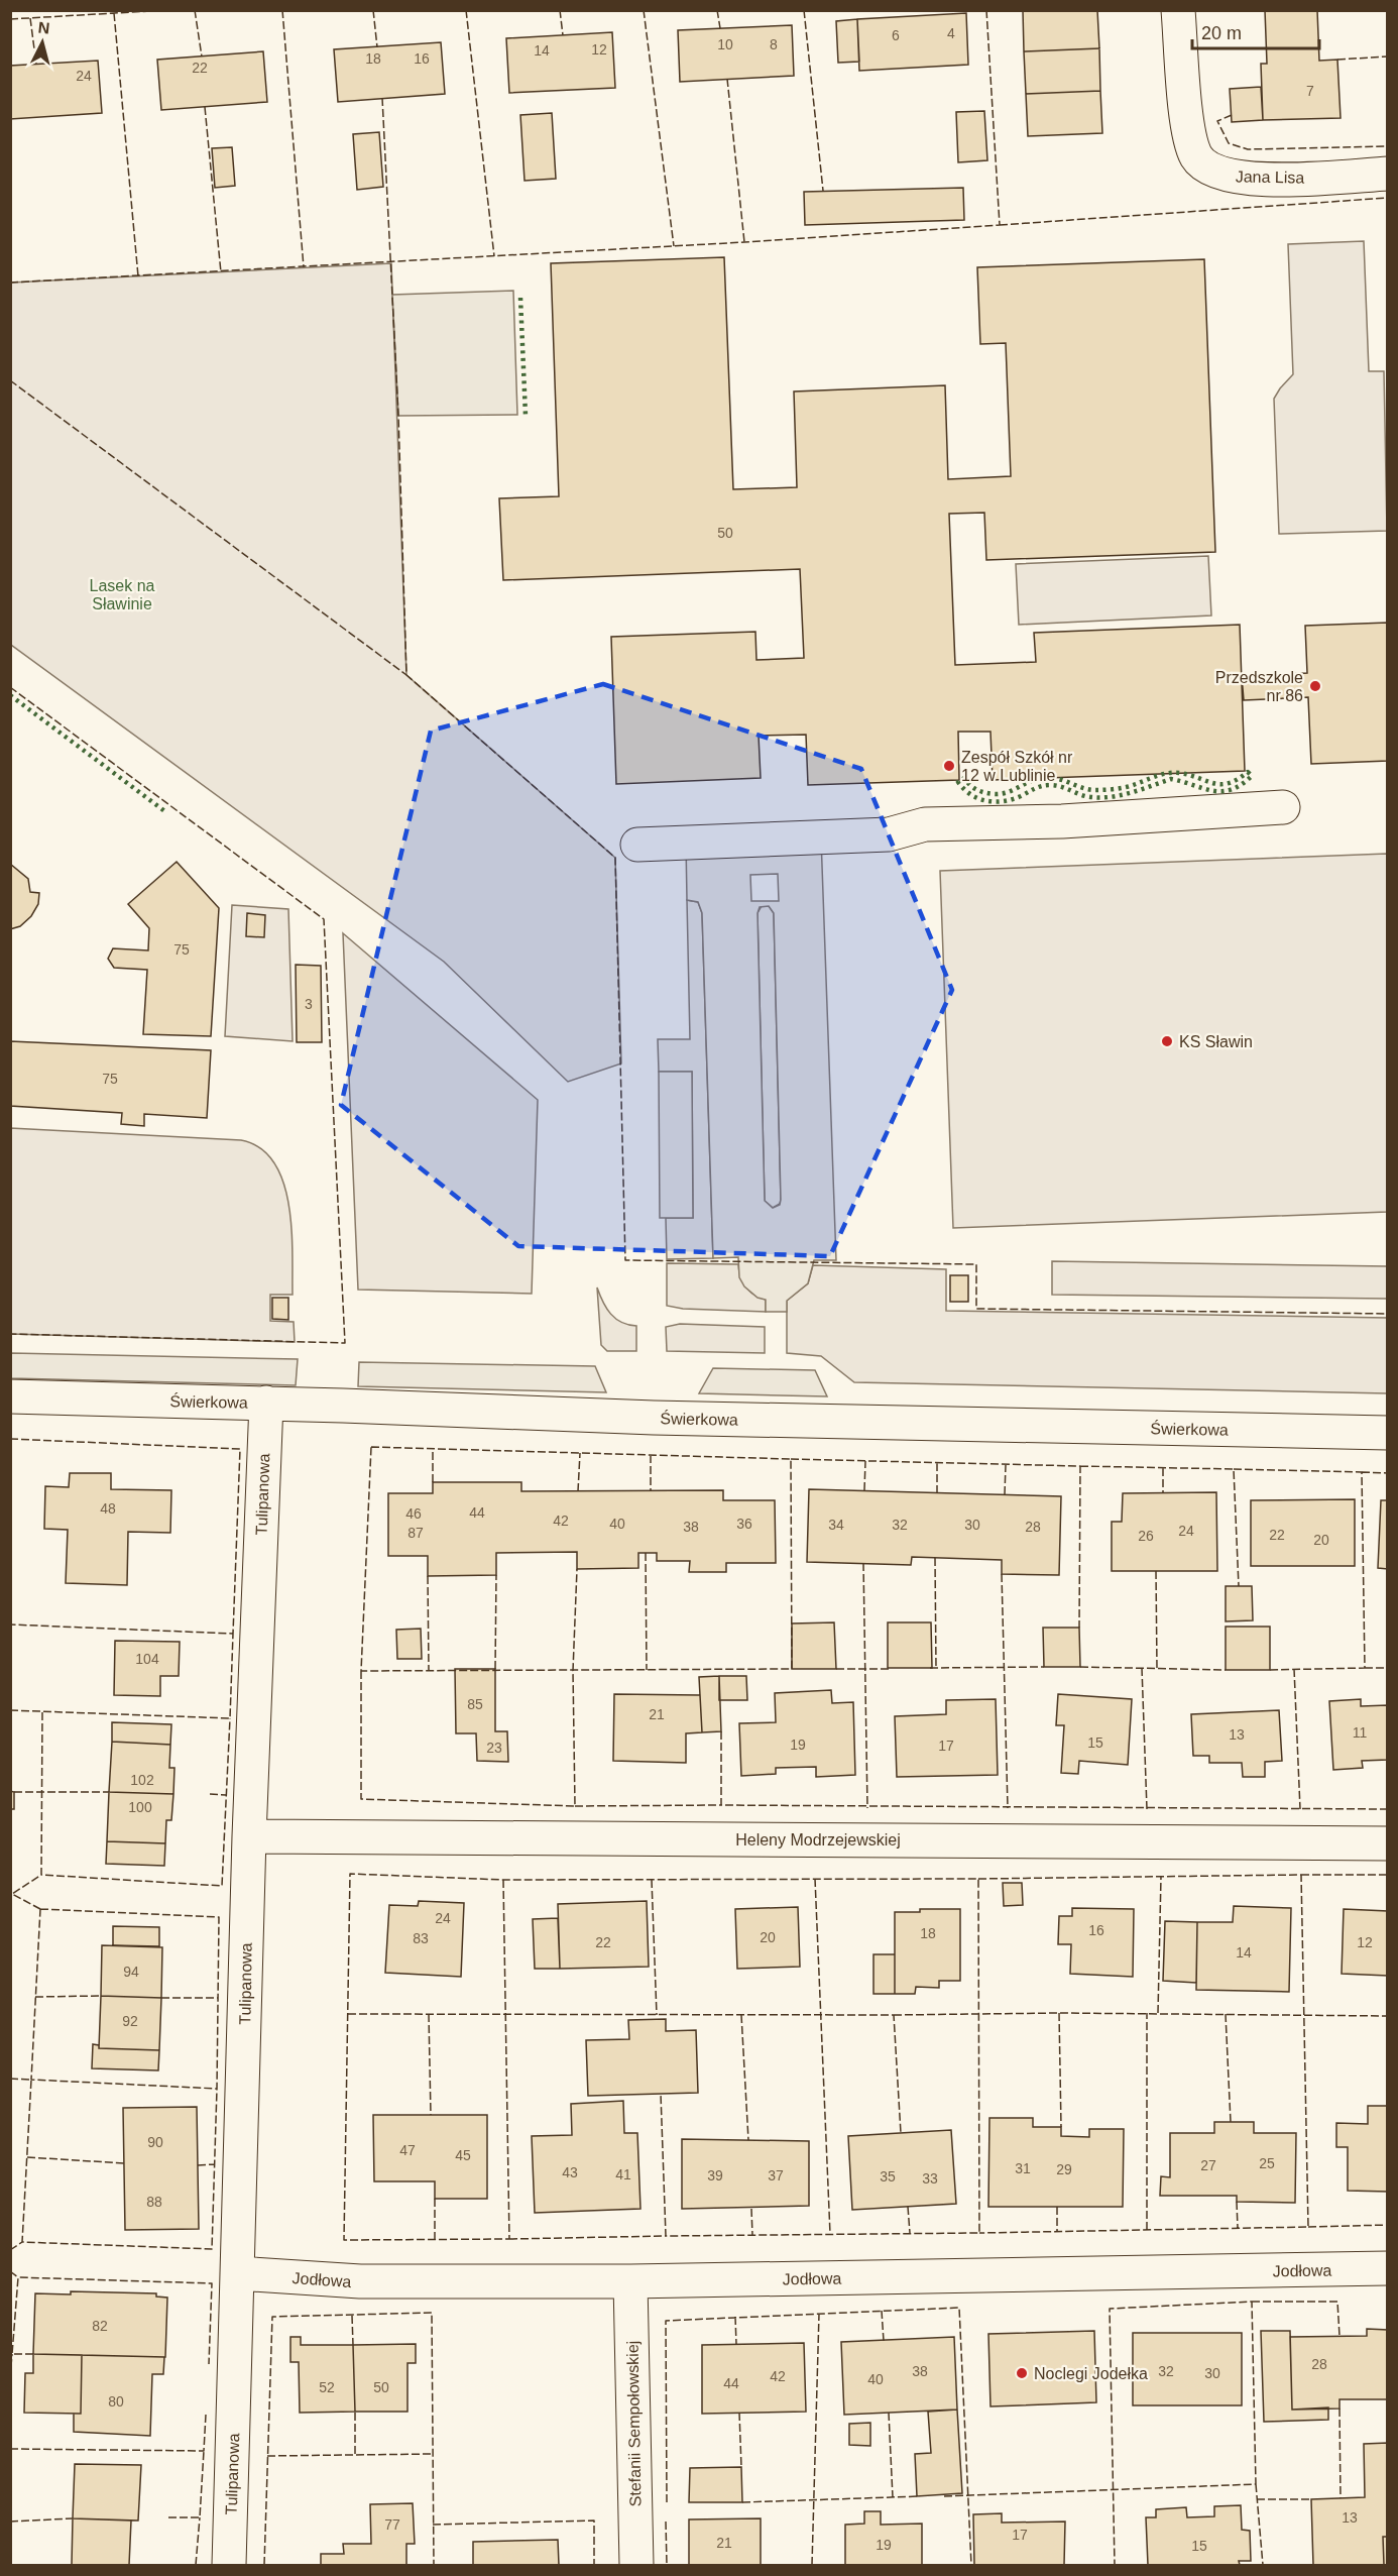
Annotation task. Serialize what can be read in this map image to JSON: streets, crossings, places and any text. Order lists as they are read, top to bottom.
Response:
{
  "streets": {
    "street": [
      "Jana Lisa",
      "Świerkowa",
      "Tulipanowa",
      "Heleny Modrzejewskiej",
      "Jodłowa",
      "Stefanii Sempołowskiej"
    ]
  },
  "crossings": [
    ["Świerkowa", "Tulipanowa"],
    ["Tulipanowa", "Heleny Modrzejewskiej"],
    ["Tulipanowa", "Jodłowa"],
    ["Jodłowa", "Stefanii Sempołowskiej"]
  ],
  "parks": ["Lasek na Sławinie"],
  "places": [
    "Przedszkole nr 86",
    "Zespół Szkół nr 12 w Lublinie",
    "KS Sławin",
    "Noclegi Jodełka"
  ],
  "house_numbers": [
    "4",
    "6",
    "10",
    "8",
    "12",
    "14",
    "18",
    "16",
    "22",
    "24",
    "7",
    "50",
    "75",
    "3",
    "75",
    "48",
    "44",
    "46",
    "42",
    "40",
    "36",
    "34",
    "32",
    "30",
    "38",
    "28",
    "24",
    "87",
    "22",
    "26",
    "20",
    "104",
    "85",
    "21",
    "11",
    "13",
    "15",
    "19",
    "17",
    "23",
    "102",
    "100",
    "24",
    "16",
    "18",
    "20",
    "83",
    "22",
    "12",
    "14",
    "94",
    "92",
    "90",
    "47",
    "45",
    "25",
    "27",
    "31",
    "29",
    "43",
    "41",
    "39",
    "37",
    "35",
    "33",
    "88",
    "82",
    "28",
    "38",
    "32",
    "30",
    "42",
    "40",
    "44",
    "52",
    "50",
    "80",
    "13",
    "77",
    "17",
    "21",
    "19",
    "15"
  ],
  "scale_bar": "20 m",
  "north": "top"
}
